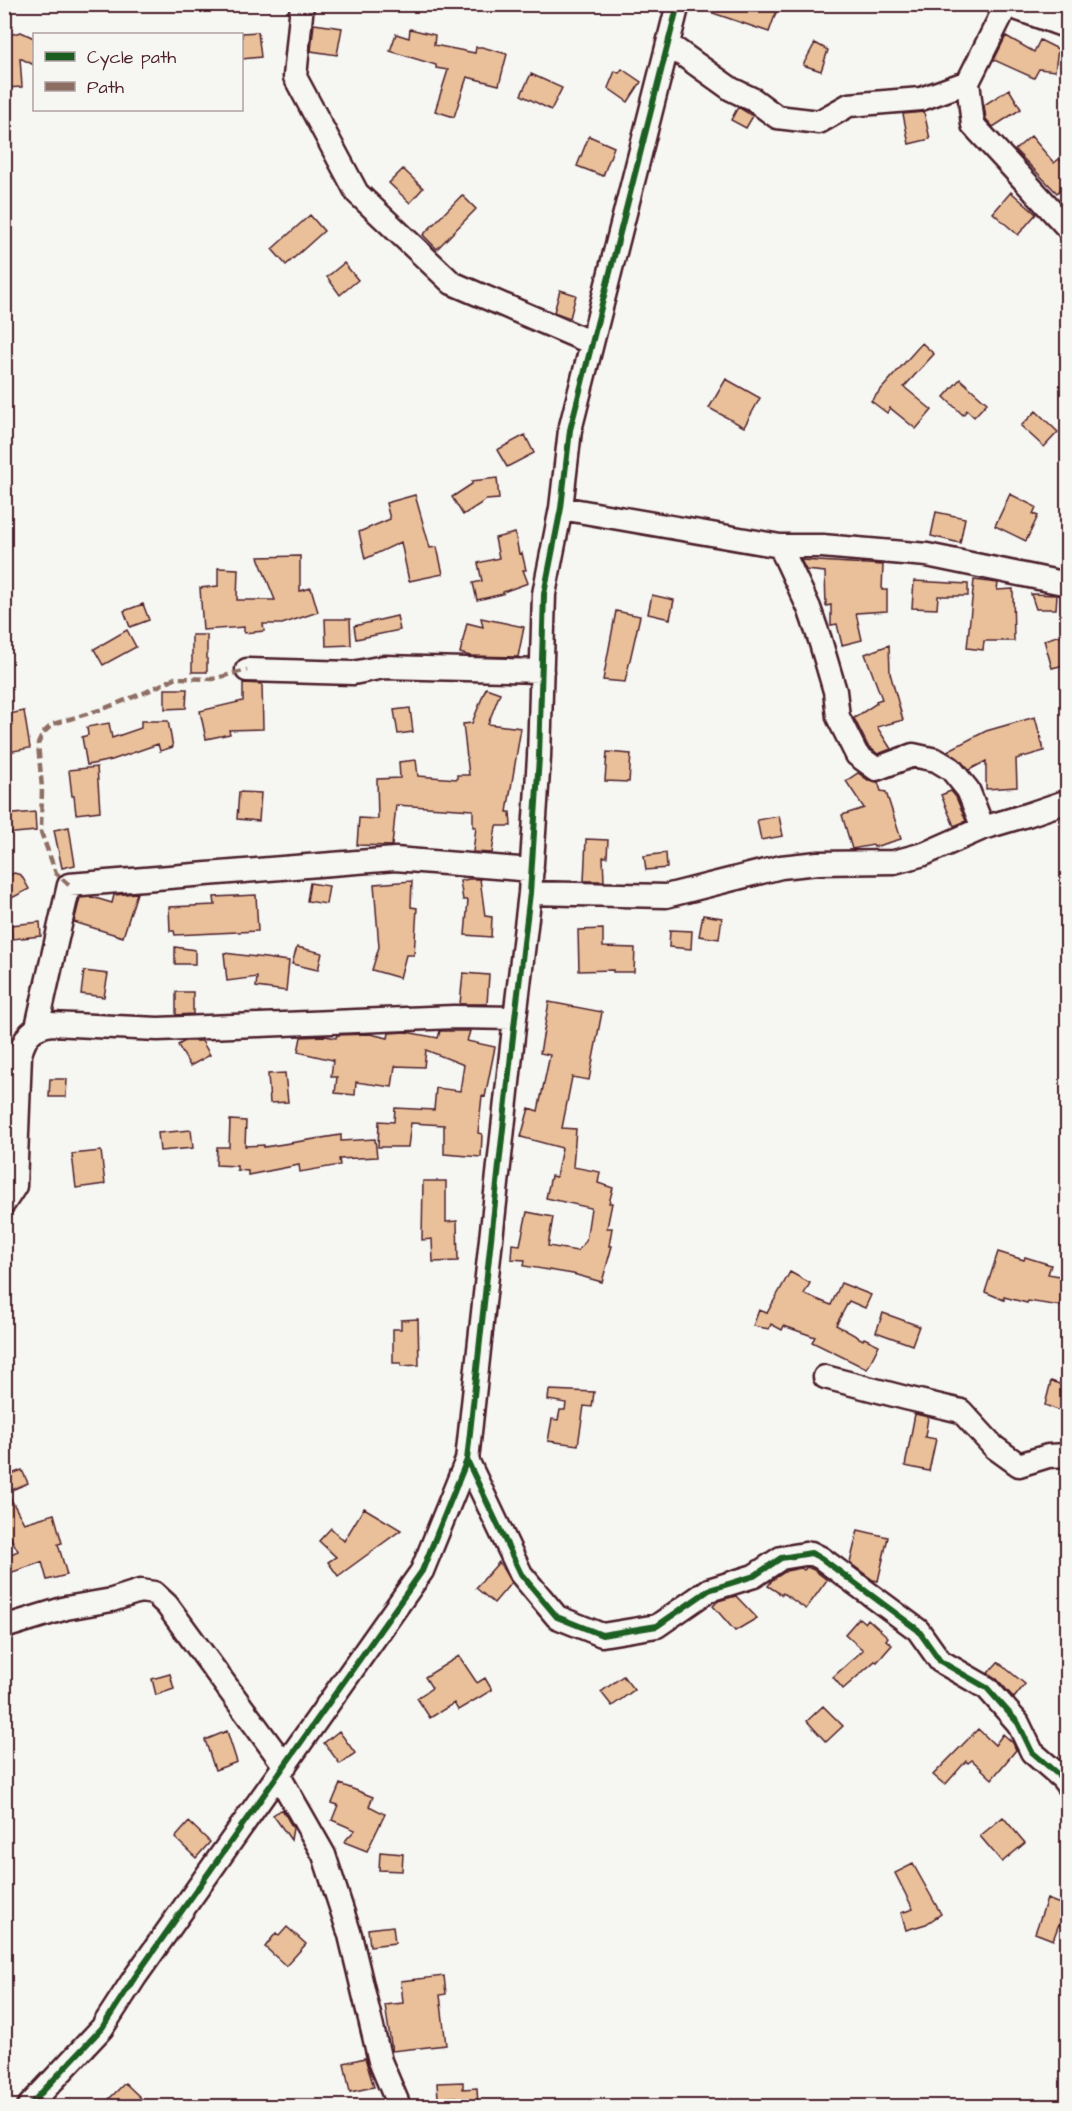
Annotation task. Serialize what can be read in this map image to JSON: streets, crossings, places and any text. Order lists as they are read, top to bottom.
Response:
{
  "legend": ["Cycle path", "Path"]
}
